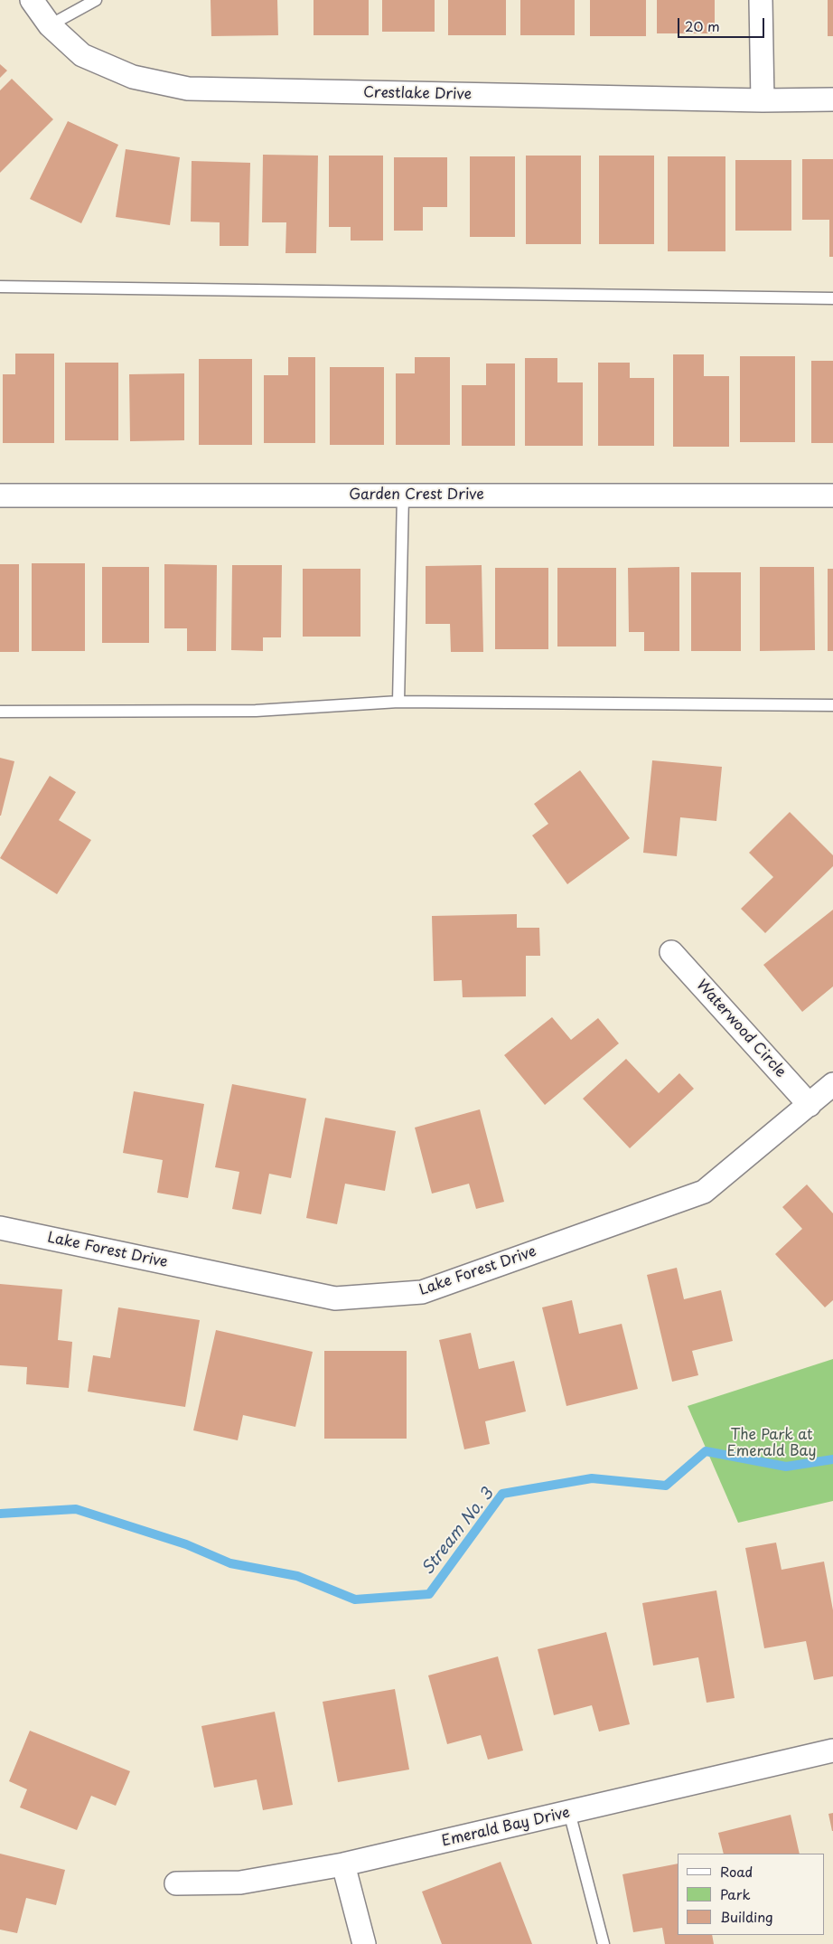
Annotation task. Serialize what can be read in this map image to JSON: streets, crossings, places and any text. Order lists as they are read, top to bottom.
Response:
{
  "streets": {
    "street": [
      "Crestlake Drive",
      "Garden Crest Drive",
      "Waterwood Circle",
      "Lake Forest Drive",
      "Emerald Bay Drive"
    ]
  },
  "crossings": [
    ["Waterwood Circle", "Lake Forest Drive"]
  ],
  "water": ["Stream No. 3"],
  "parks": ["The Park at Emerald Bay"],
  "legend": ["Road", "Park", "Building"],
  "scale_bar": "20 m"
}
